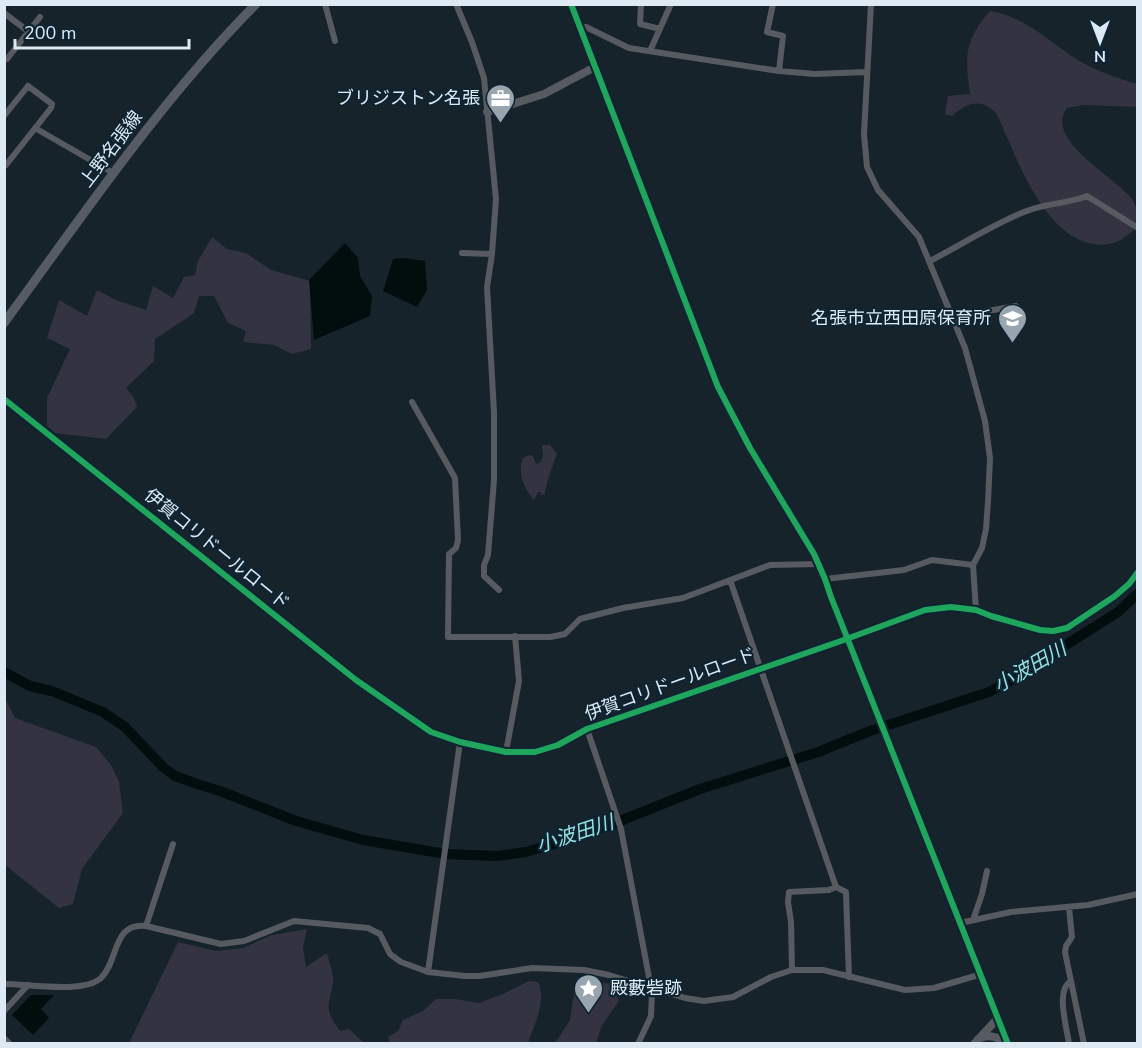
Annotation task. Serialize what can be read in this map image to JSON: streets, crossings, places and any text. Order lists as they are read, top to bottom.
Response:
{
  "streets": {
    "main road": ["上野名張線"],
    "street": ["伊賀コリドールロード"]
  },
  "water": ["小波田川"],
  "places": {
    "office": ["ブリジストン名張"],
    "school or university": ["名張市立西田原保育所"],
    "place": ["殿藪砦跡"]
  },
  "scale_bar": "200 m",
  "north": "bottom"
}
